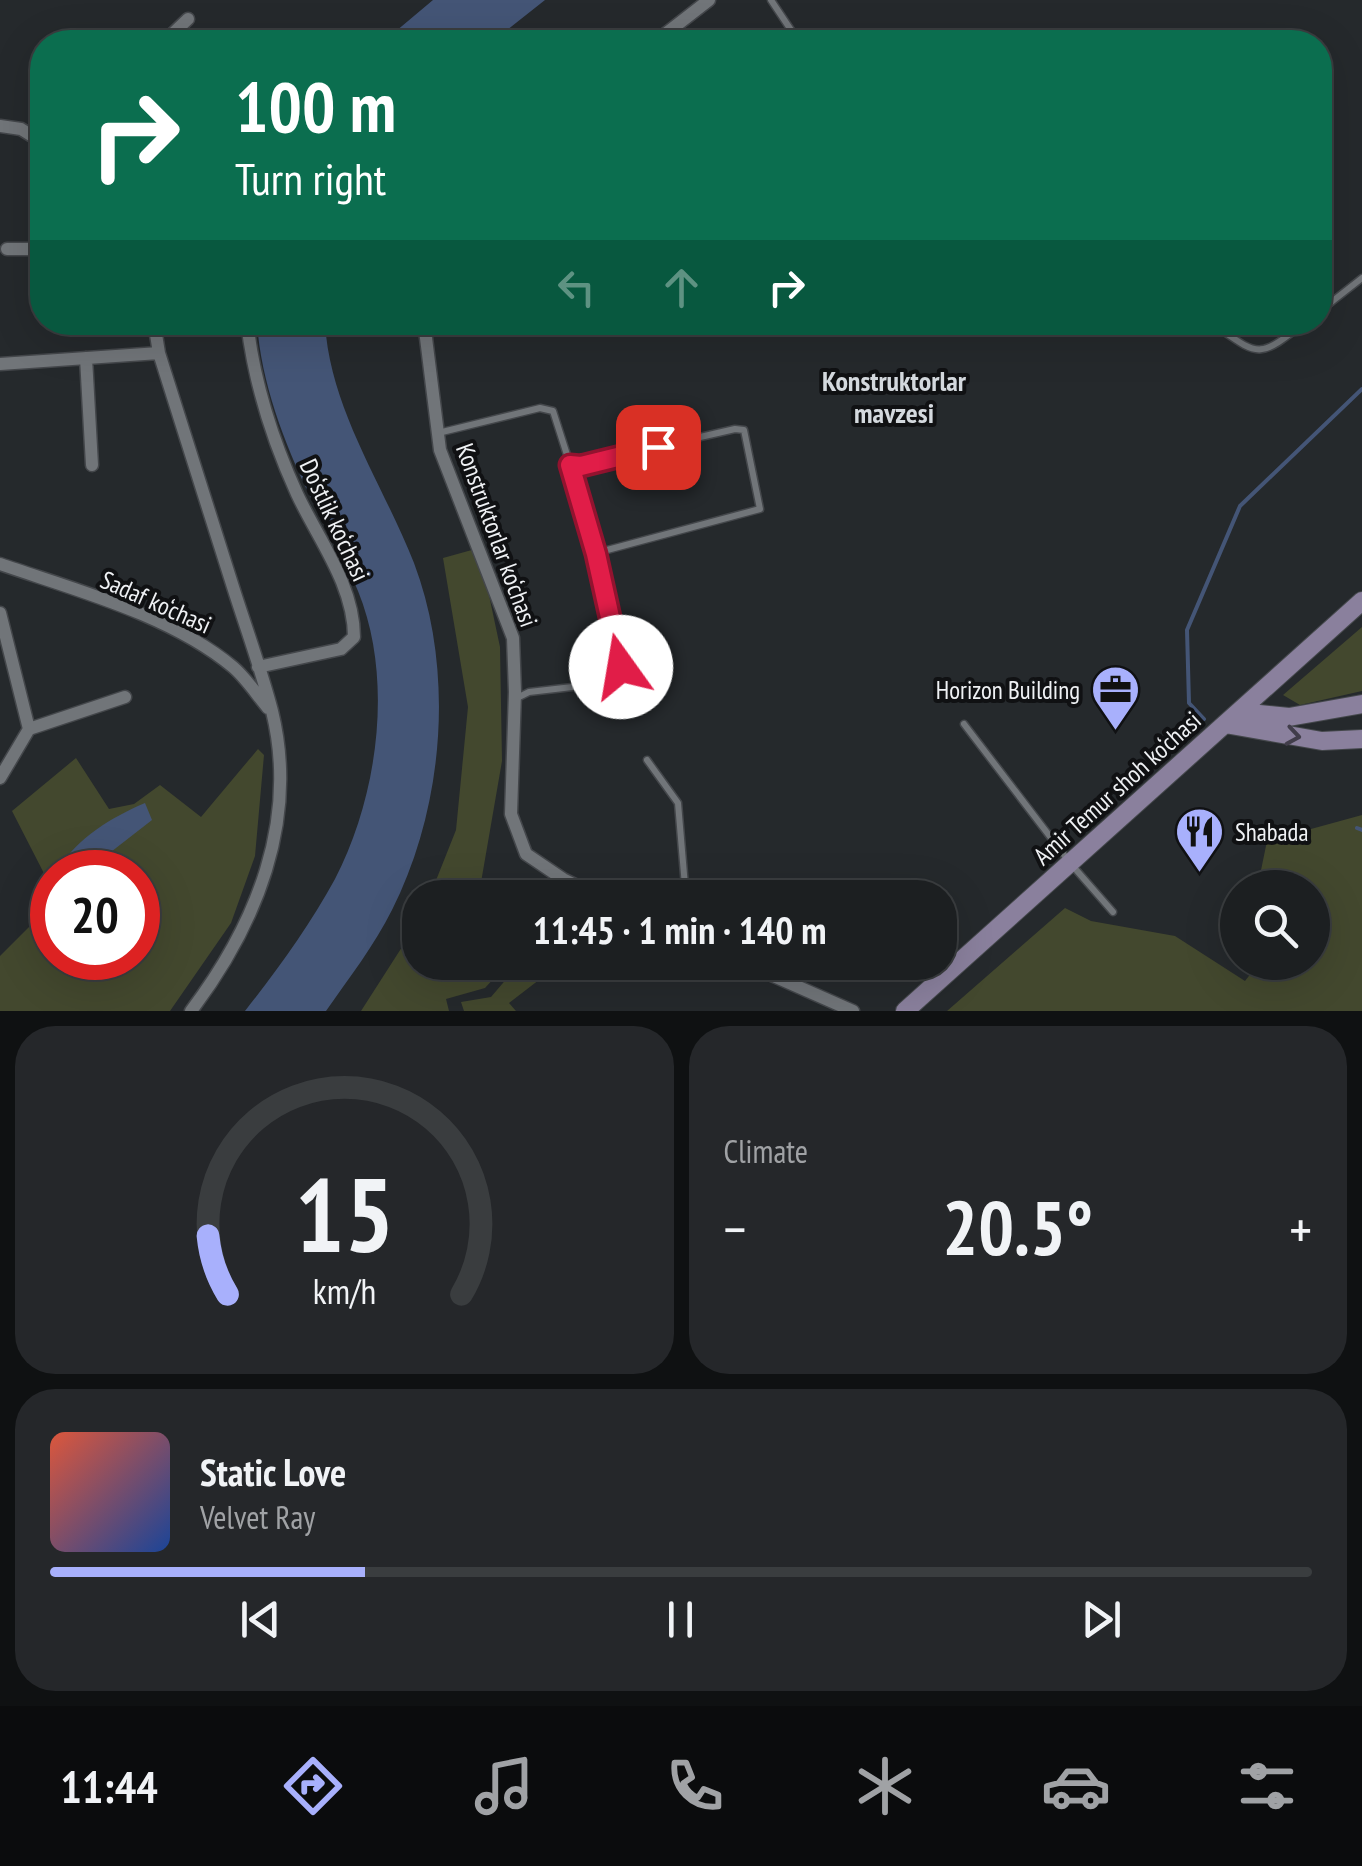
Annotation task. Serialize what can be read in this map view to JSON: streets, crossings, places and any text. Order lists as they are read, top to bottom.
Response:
{
  "streets": {
    "main road": ["Amir Temur shoh ko‘chasi"],
    "street": ["Do‘stlik ko‘chasi", "Konstruktorlar ko‘chasi", "Sadaf ko‘chasi"]
  },
  "districts": ["Konstruktorlar mavzesi"],
  "places": {
    "office": ["Horizon Building"],
    "restaurant": ["Shabada"]
  },
  "page": {
    "turn": ["100 m", "Turn right"],
    "limit": "20",
    "trip": "11:45 · 1 min · 140 m",
    "tile": "Climate",
    "heat": ["−", "20.5°", "+"],
    "song": ["Static Love", "Velvet Ray"],
    "tabs": "11:44",
    "gauge": ["15", "km/h"]
  }
}
